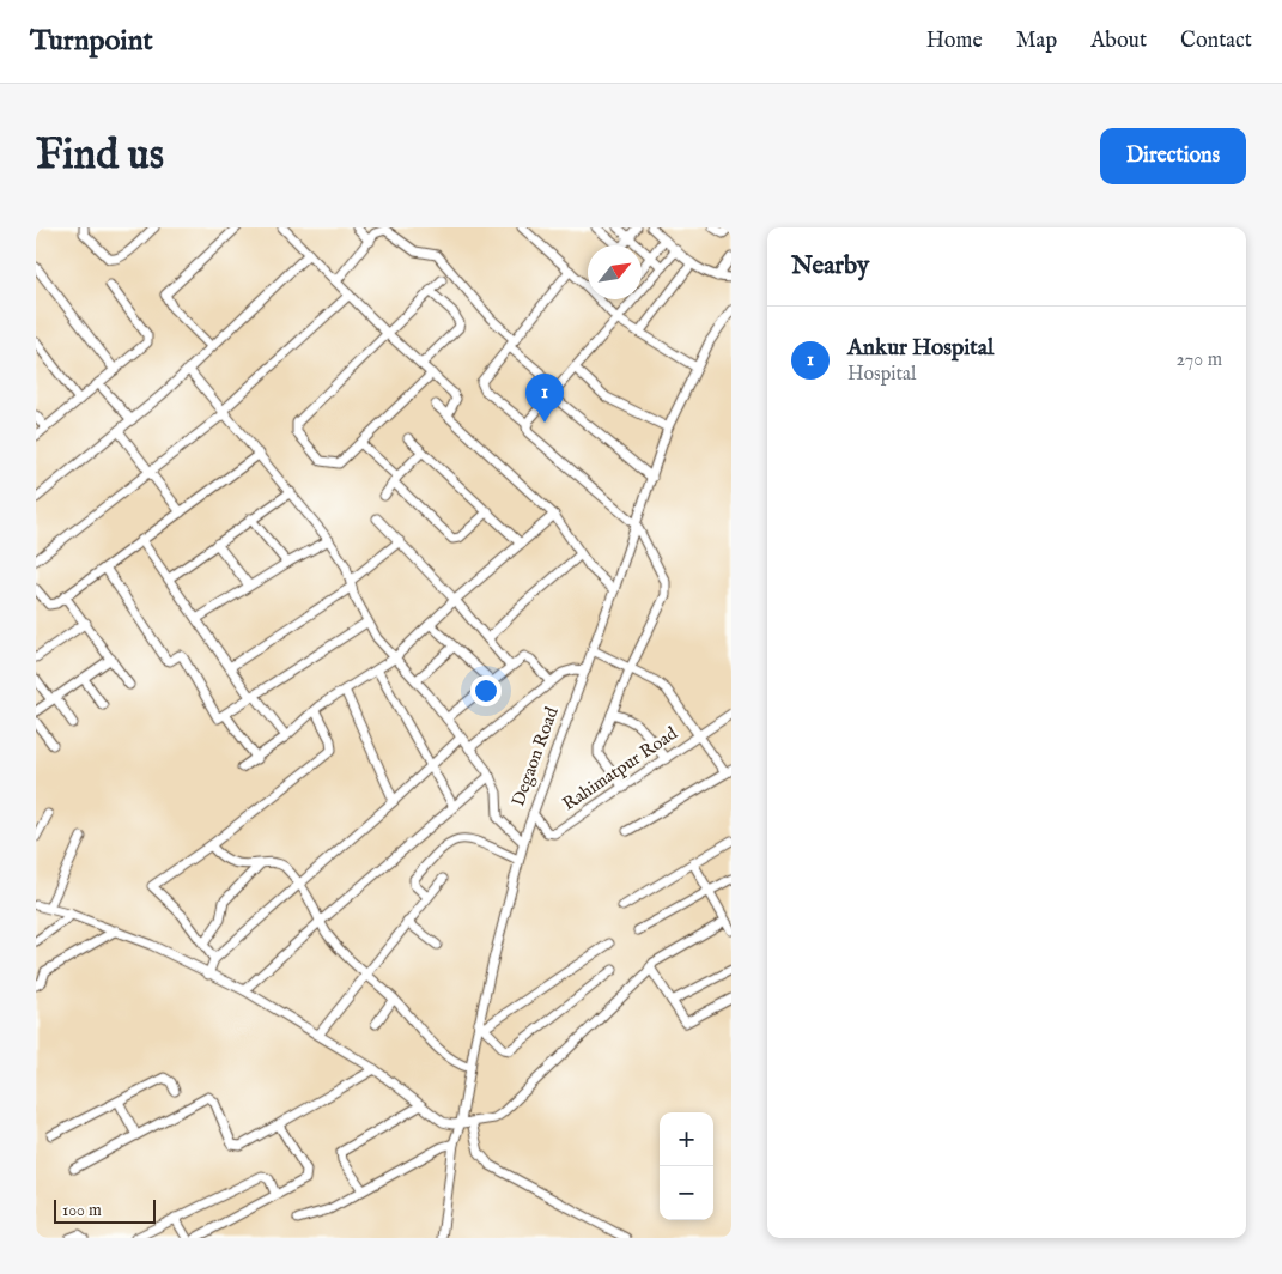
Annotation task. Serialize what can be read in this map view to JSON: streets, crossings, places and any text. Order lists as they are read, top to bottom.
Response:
{
  "streets": {
    "street": ["Degaon Road", "Rahimatpur Road"]
  },
  "crossings": [
    ["Degaon Road", "Rahimatpur Road"]
  ],
  "scale_bar": "100 m",
  "north": "top right",
  "page": {
    "header": "Turnpoint",
    "nav": [
      "Home",
      "Map",
      "About",
      "Contact"
    ],
    "buttons": "Directions",
    "title": "Find us",
    "heading": "Nearby",
    "list": [
      {
        "mark": "1",
        "name": "Ankur Hospital",
        "note": "Hospital",
        "value": "270 m"
      }
    ],
    "pins": "1",
    "map_buttons": ["+", "−"],
    "scale": "100 m"
  }
}
